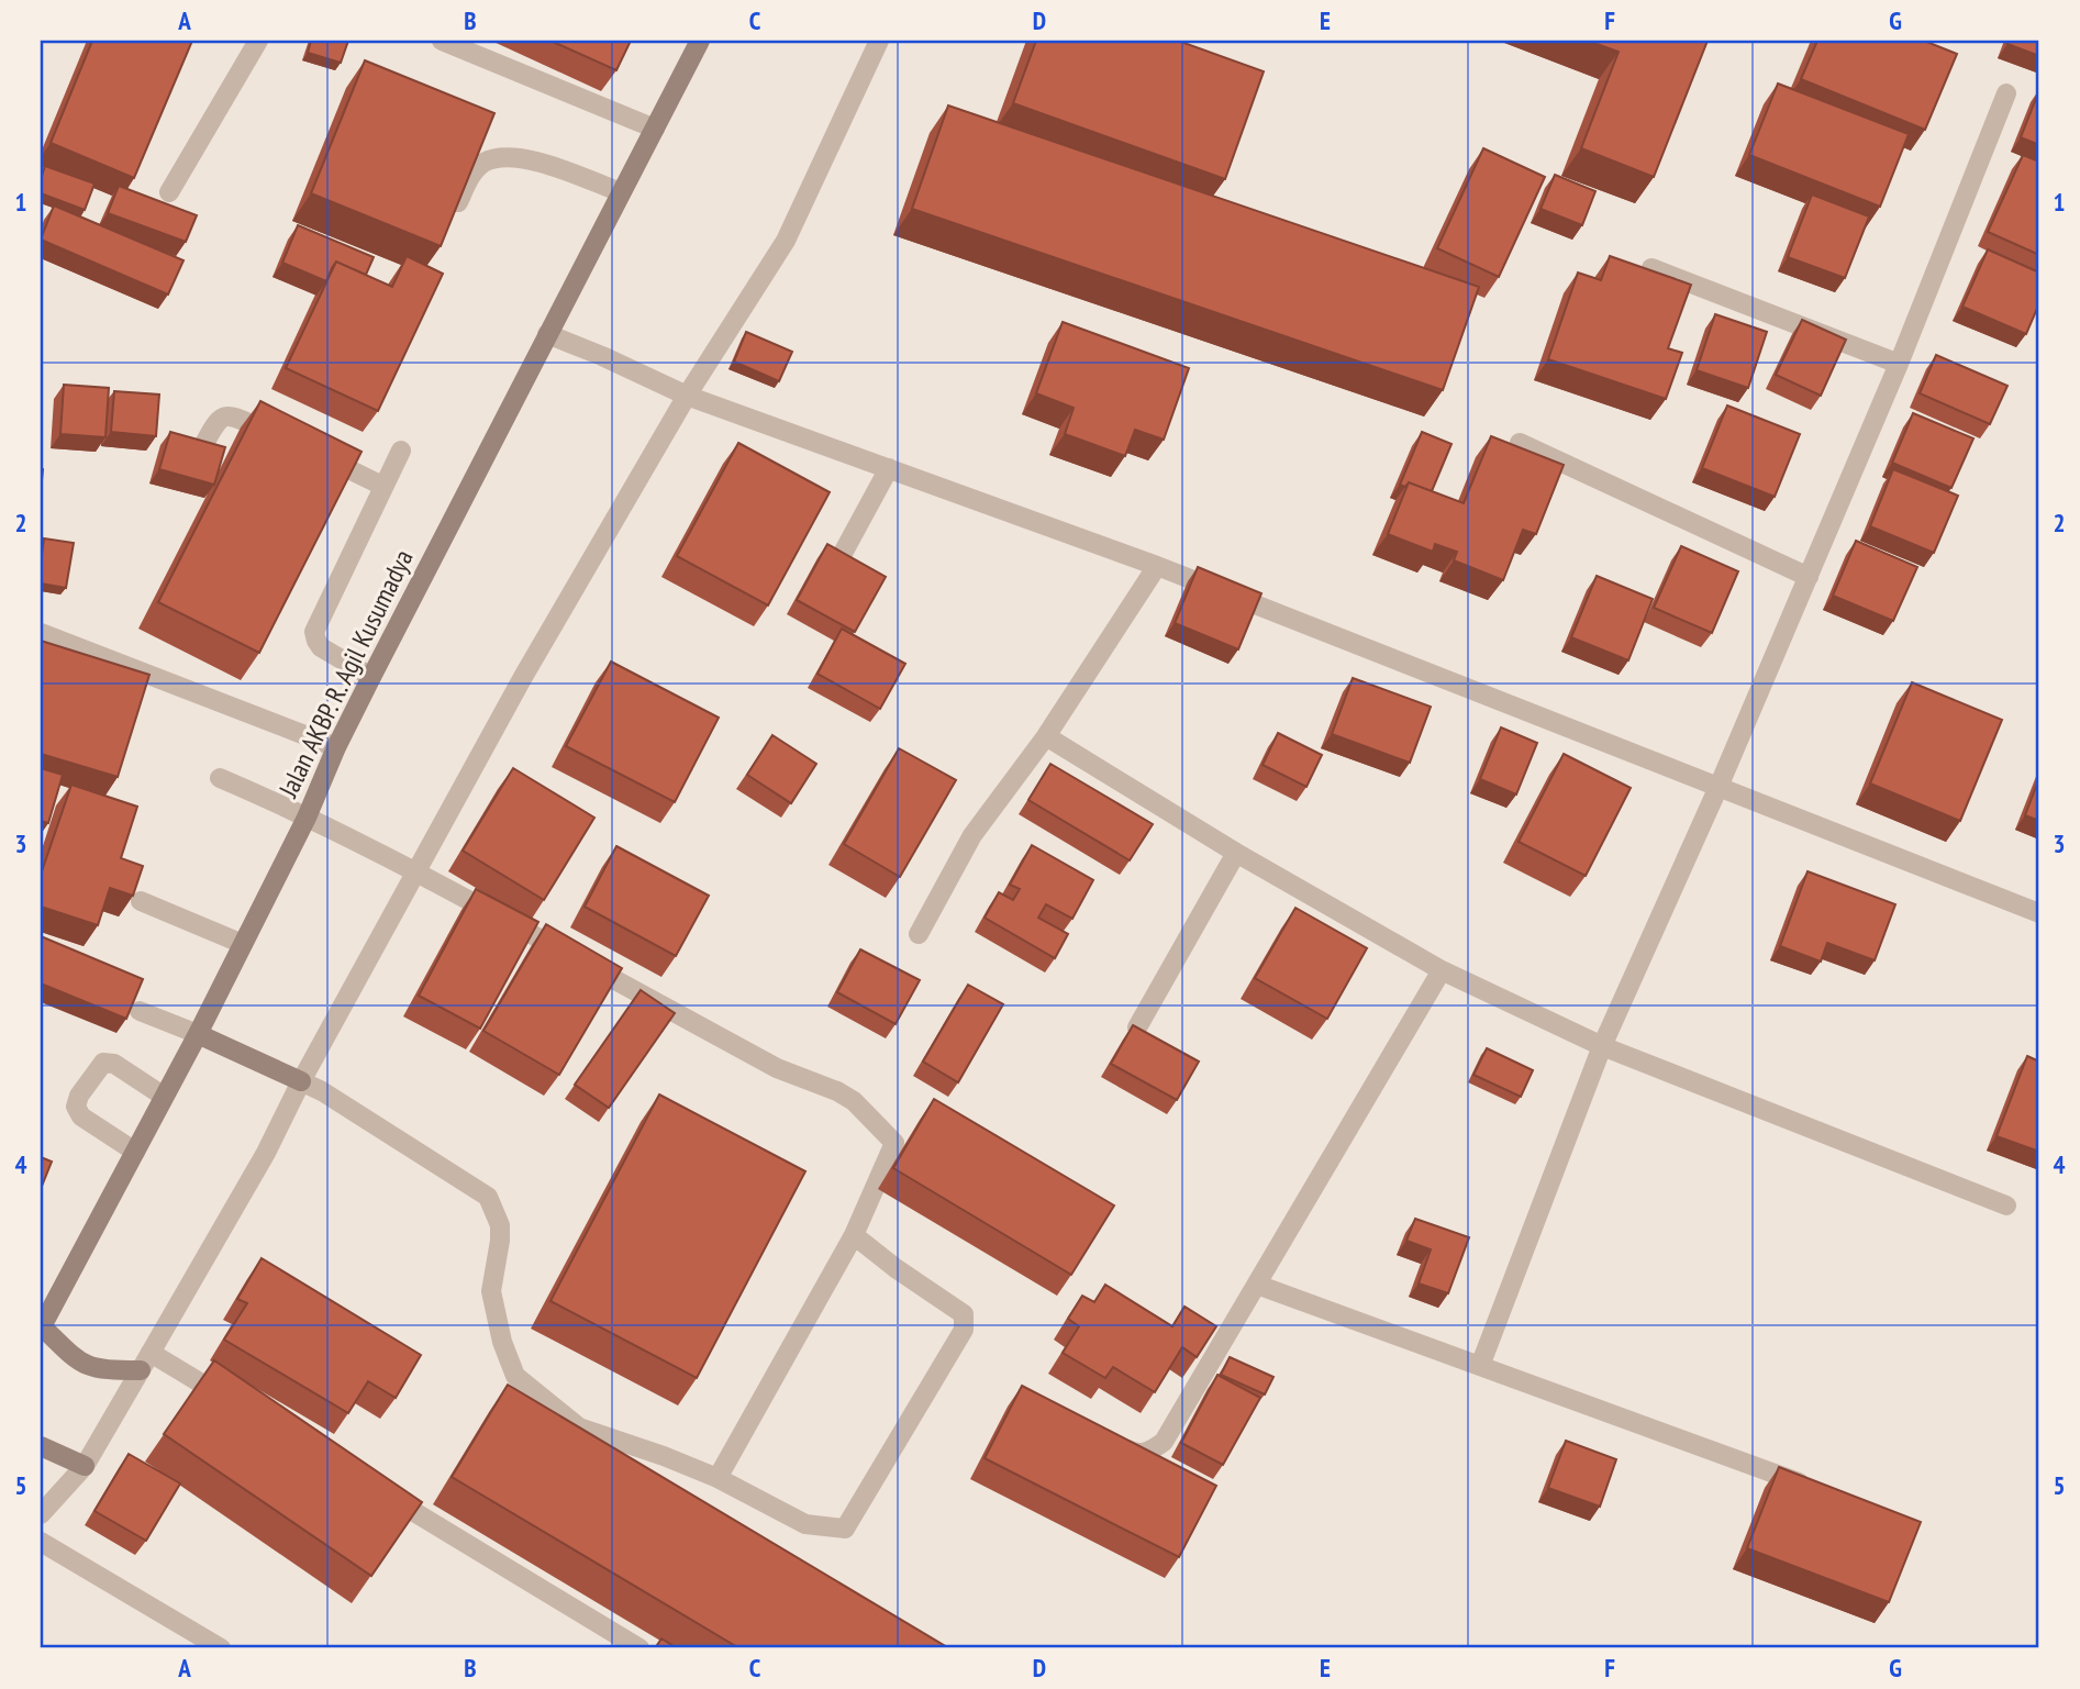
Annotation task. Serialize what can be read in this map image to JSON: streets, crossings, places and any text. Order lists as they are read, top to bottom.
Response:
{
  "streets": {
    "main road": ["Jalan AKBP. R. Agil Kusumadya"]
  },
  "grid": {
    "columns": [
      "A",
      "B",
      "C",
      "D",
      "E",
      "F",
      "G"
    ],
    "rows": [
      "1",
      "2",
      "3",
      "4",
      "5"
    ]
  }
}
